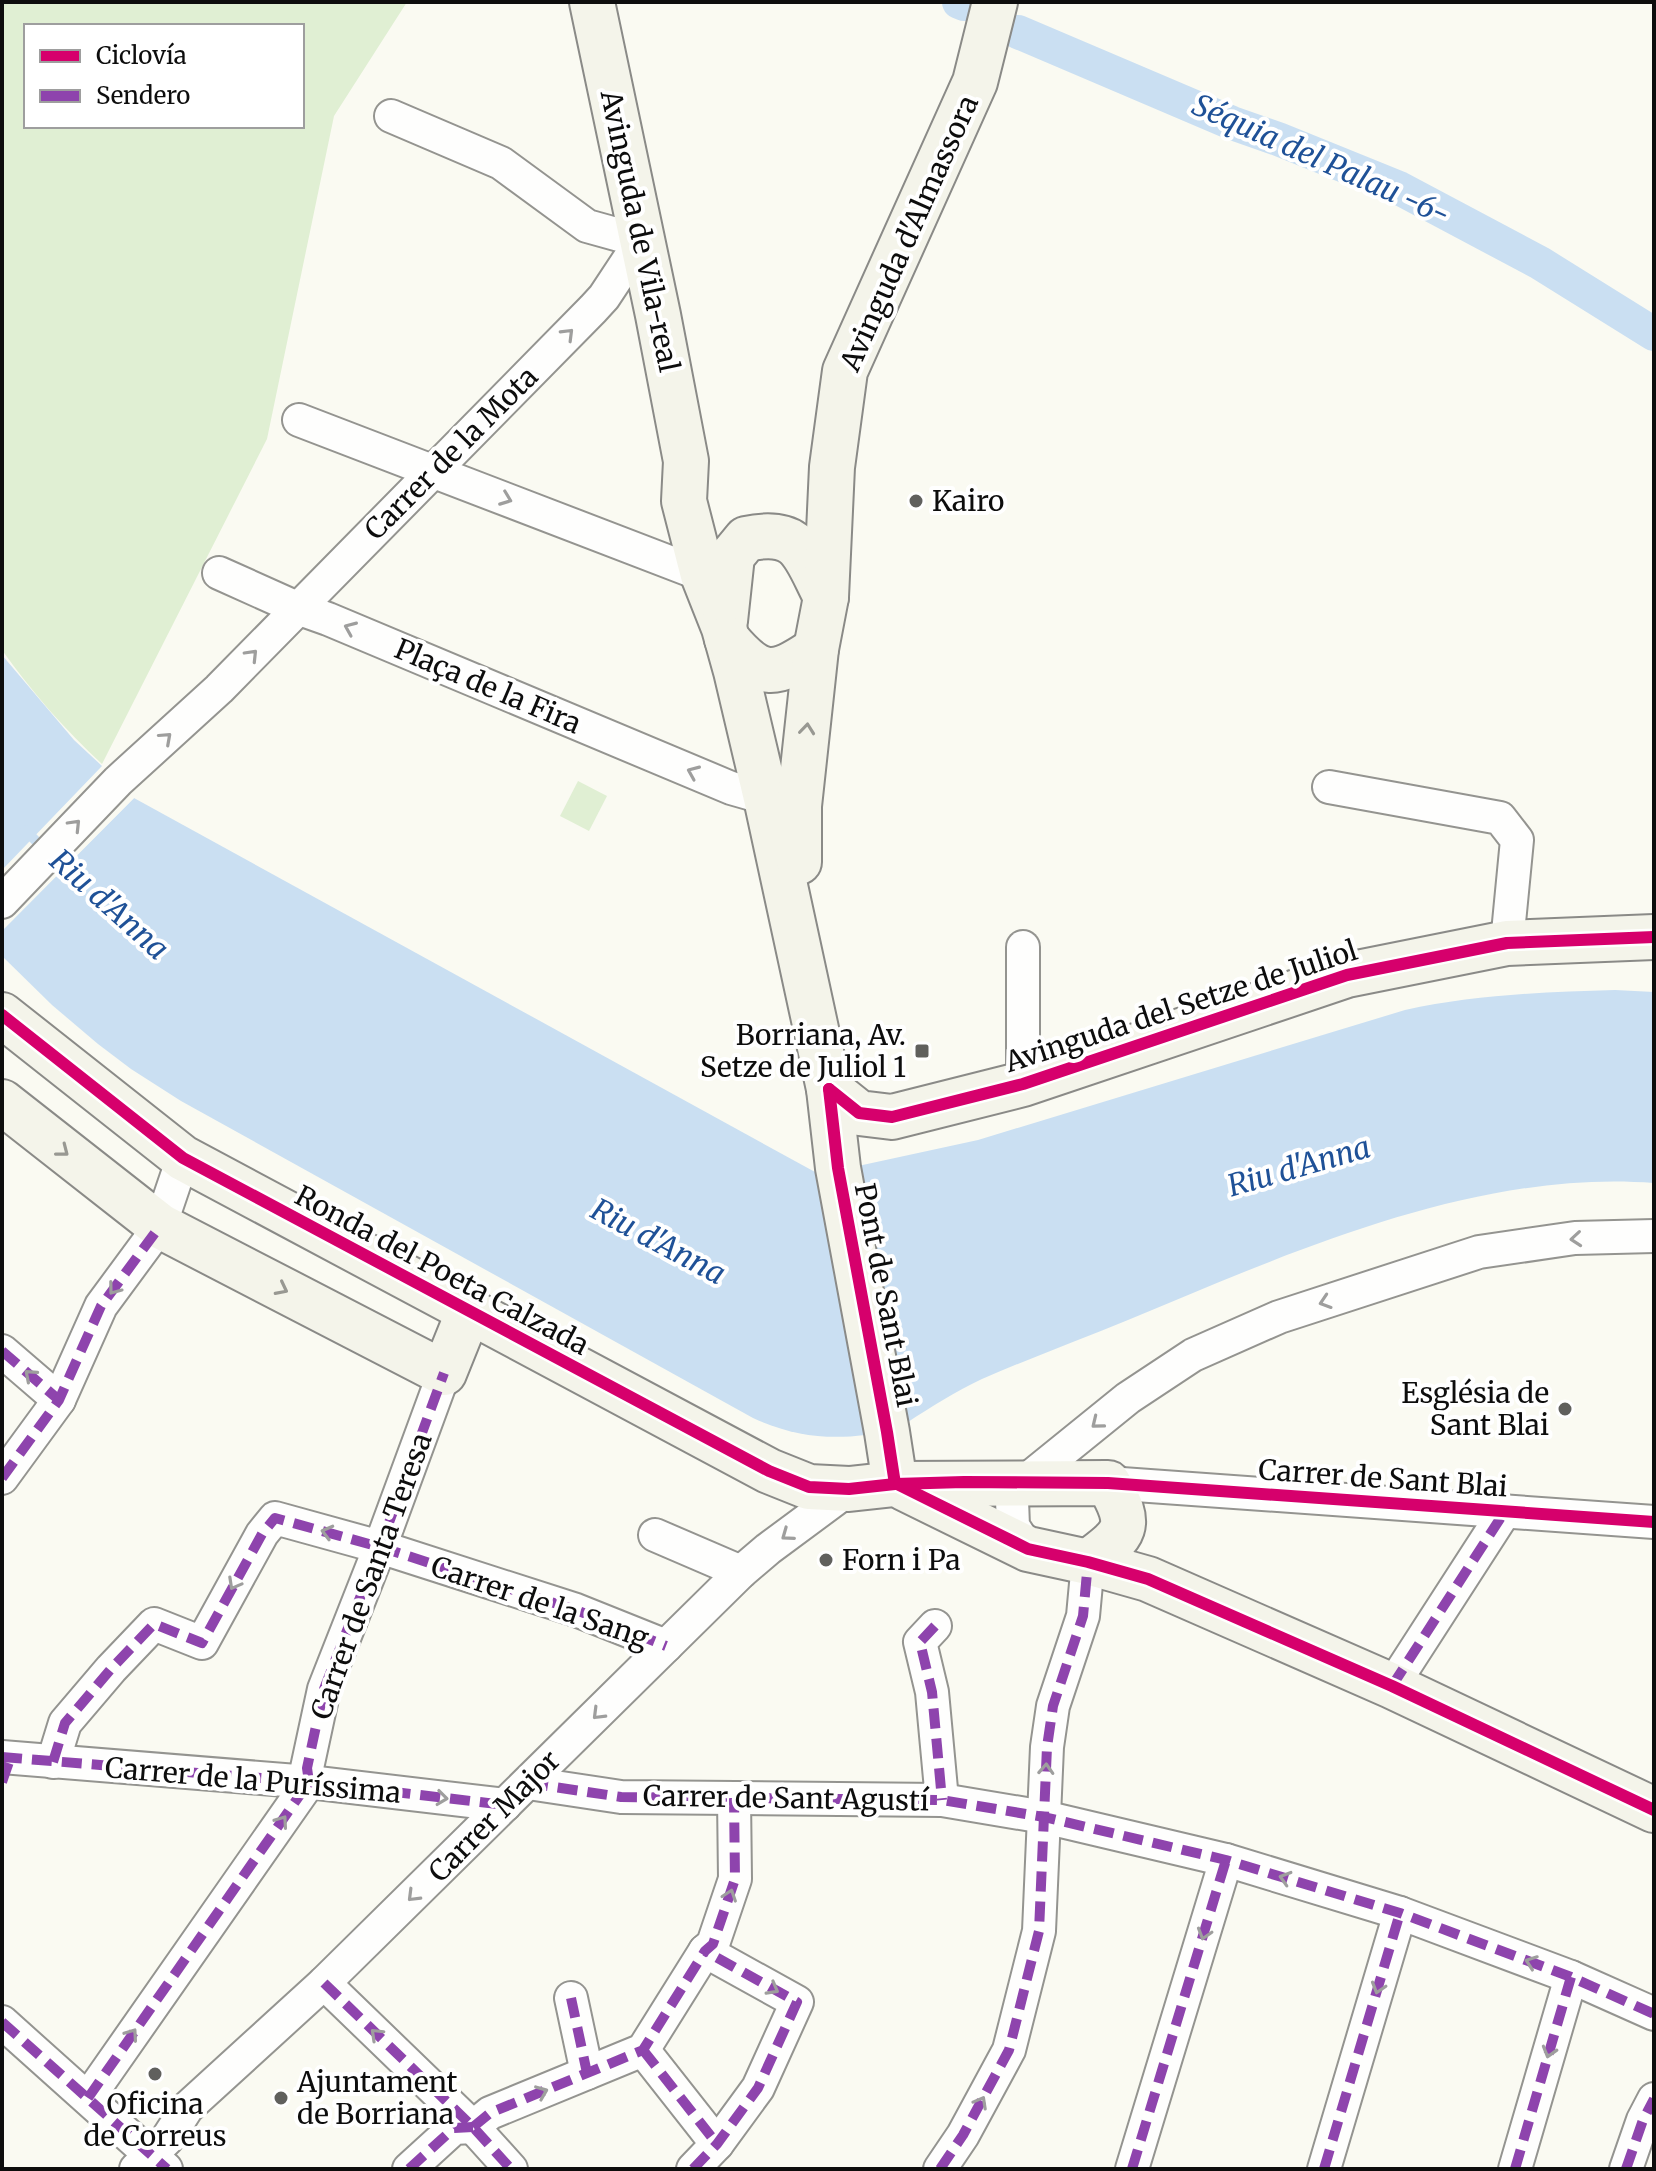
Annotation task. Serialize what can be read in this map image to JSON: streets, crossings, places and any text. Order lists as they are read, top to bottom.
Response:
{
  "streets": {
    "street": [
      "Avinguda de Vila-real",
      "Avinguda d'Almassora",
      "Carrer de la Mota",
      "Plaça de la Fira",
      "Avinguda del Setze de Juliol",
      "Ronda del Poeta Calzada",
      "Pont de Sant Blai",
      "Carrer de Sant Blai",
      "Carrer de Santa Teresa",
      "Carrer de la Sang",
      "Carrer de la Puríssima",
      "Carrer de Sant Agustí",
      "Carrer Major"
    ]
  },
  "crossings": [
    ["Avinguda de Vila-real", "Avinguda d'Almassora"],
    ["Avinguda de Vila-real", "Carrer de la Mota"],
    ["Avinguda de Vila-real", "Plaça de la Fira"],
    ["Avinguda d'Almassora", "Plaça de la Fira"],
    ["Carrer de la Mota", "Plaça de la Fira"],
    ["Avinguda del Setze de Juliol", "Pont de Sant Blai"],
    ["Ronda del Poeta Calzada", "Pont de Sant Blai"],
    ["Ronda del Poeta Calzada", "Carrer de Sant Blai"],
    ["Ronda del Poeta Calzada", "Carrer de Santa Teresa"],
    ["Ronda del Poeta Calzada", "Carrer Major"],
    ["Carrer de Santa Teresa", "Carrer de la Sang"],
    ["Carrer de Santa Teresa", "Carrer de la Puríssima"],
    ["Carrer de la Sang", "Carrer de la Puríssima"],
    ["Carrer de la Sang", "Carrer Major"],
    ["Carrer de la Puríssima", "Carrer Major"],
    ["Carrer de Sant Agustí", "Carrer Major"]
  ],
  "one_way": ["Carrer de la Mota", "Carrer de la Puríssima"],
  "water": ["Séquia del Palau -6-", "Riu d'Anna"],
  "places": {
    "other": [
      "Kairo",
      "Església de Sant Blai",
      "Forn i Pa",
      "Oficina de Correus",
      "Ajuntament de Borriana"
    ],
    "transit": ["Borriana, Av. Setze de Juliol 1"]
  },
  "legend": ["Ciclovía", "Sendero"]
}
